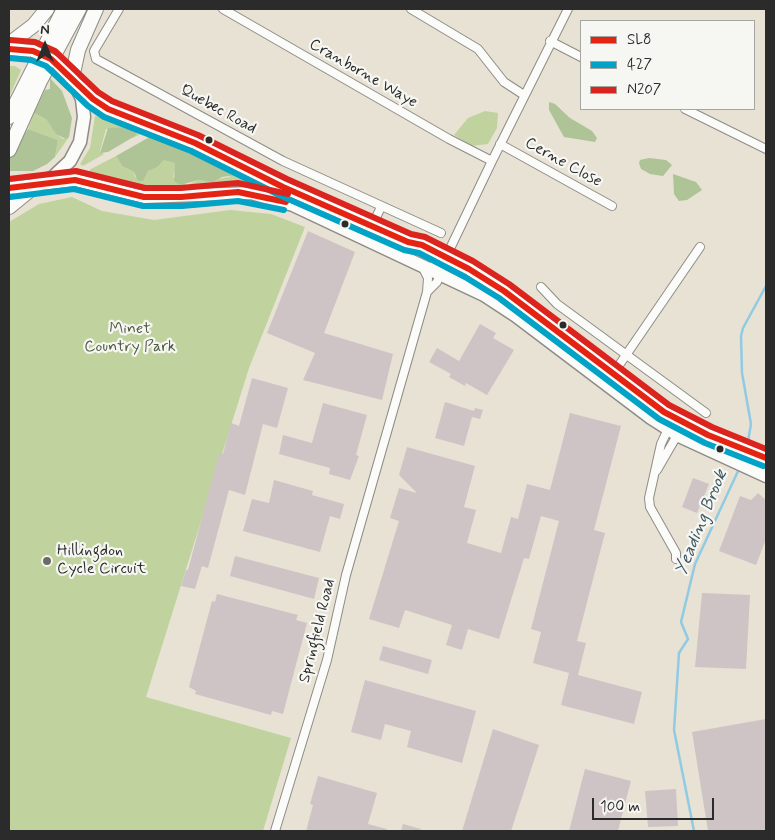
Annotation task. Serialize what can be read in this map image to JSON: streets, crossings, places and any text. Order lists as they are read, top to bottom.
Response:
{
  "streets": {
    "street": [
      "Cranborne Waye",
      "Quebec Road",
      "Cerne Close",
      "Springfield Road"
    ]
  },
  "crossings": [
    ["Cranborne Waye", "Springfield Road"],
    ["Cerne Close", "Springfield Road"]
  ],
  "water": ["Yeading Brook"],
  "parks": ["Minet Country Park"],
  "places": ["Hillingdon Cycle Circuit"],
  "lines": ["transit line N207", "transit line SL8", "transit line 427"],
  "legend": ["SL8", "427", "N207"],
  "scale_bar": "100 m",
  "north": "top"
}
